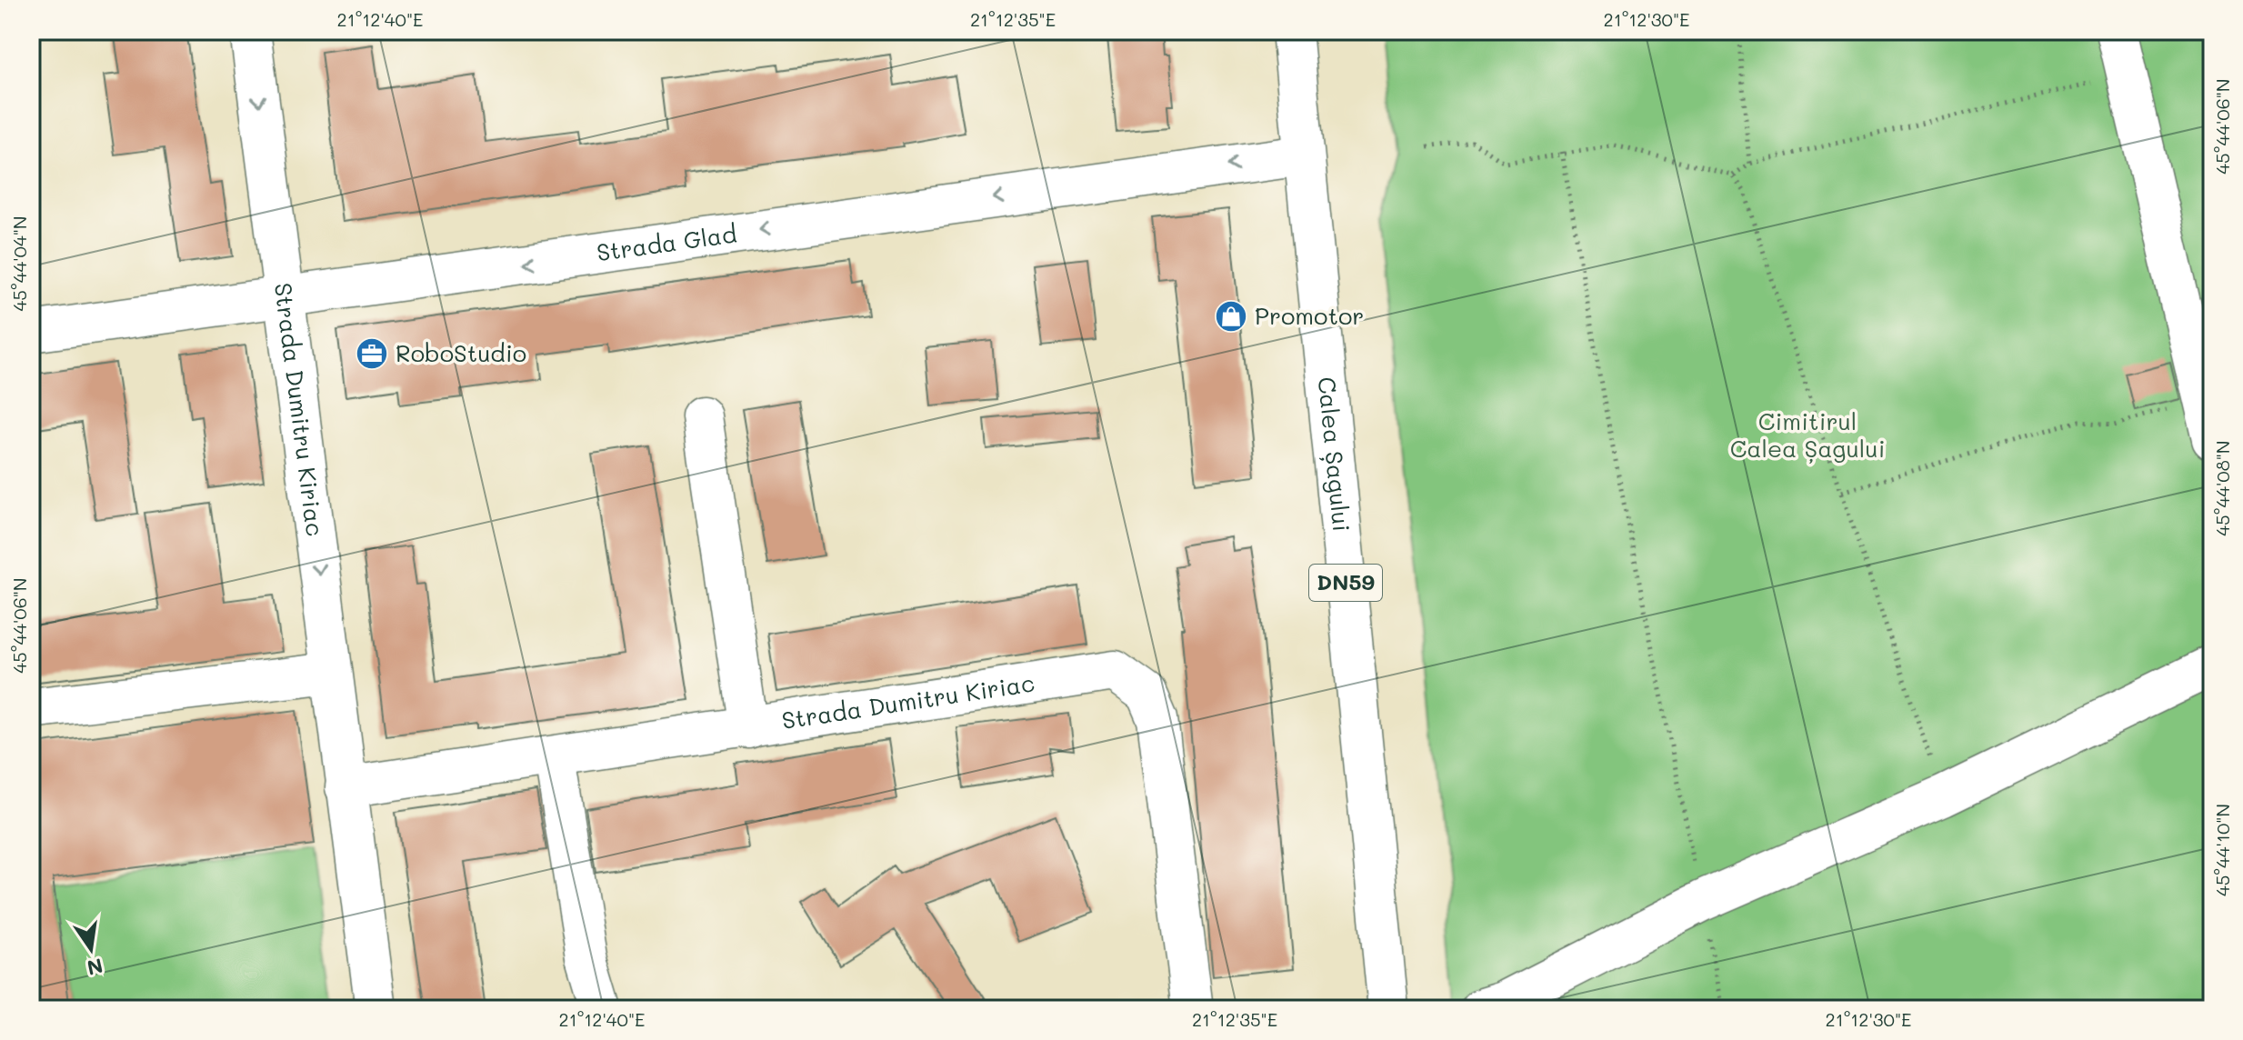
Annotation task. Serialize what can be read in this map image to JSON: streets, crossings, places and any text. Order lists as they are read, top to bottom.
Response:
{
  "streets": {
    "street": [
      "Strada Glad",
      "Strada Dumitru Kiriac",
      "Calea Șagului",
      "DN59"
    ]
  },
  "crossings": [
    ["Strada Glad", "Strada Dumitru Kiriac"],
    ["Strada Glad", "Calea Șagului"]
  ],
  "one_way": ["Strada Glad"],
  "parks": ["Cimitirul Calea Șagului"],
  "places": {
    "shop": ["Promotor"],
    "office": ["RoboStudio"]
  },
  "north": "bottom",
  "coordinates": [
    "21°12'40\"E",
    "21°12'35\"E",
    "21°12'30\"E",
    "45°44'06\"N",
    "45°44'04\"N",
    "45°44'08\"N",
    "45°44'10\"N"
  ]
}
